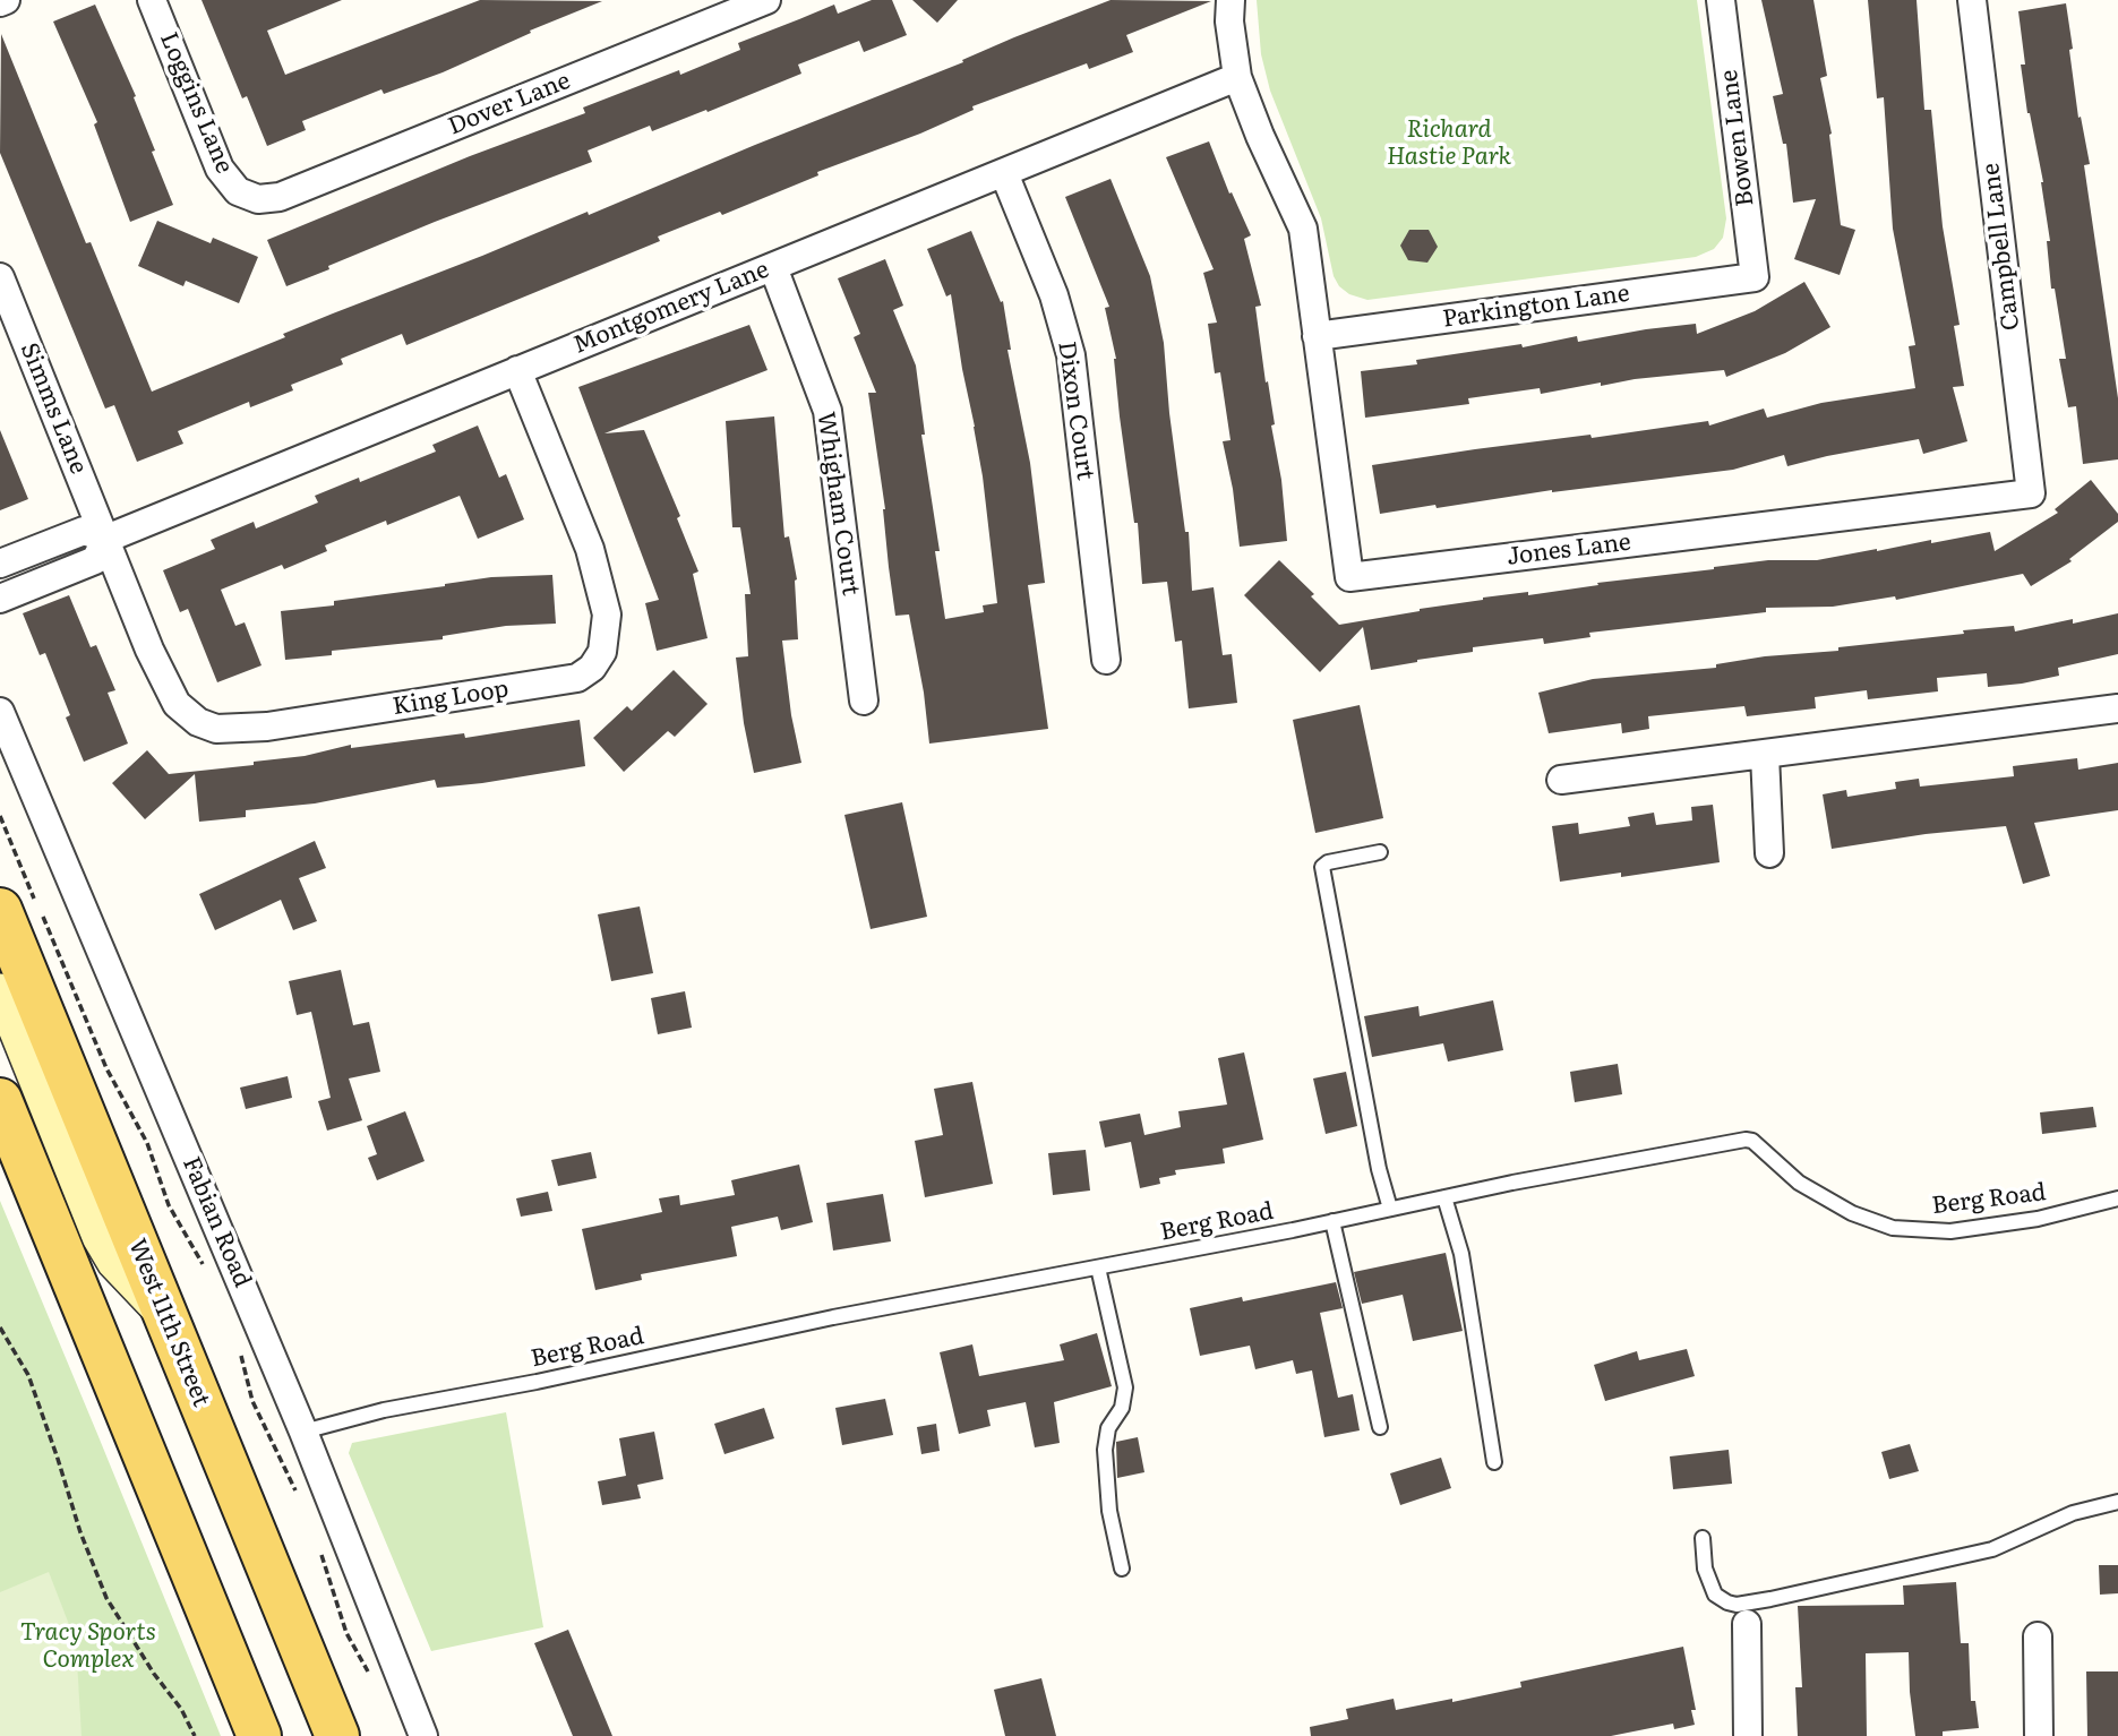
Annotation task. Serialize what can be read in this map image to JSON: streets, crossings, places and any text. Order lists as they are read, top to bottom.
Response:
{
  "streets": {
    "main road": ["West 11th Street"],
    "street": [
      "Loggins Lane",
      "Dover Lane",
      "Bowen Lane",
      "Campbell Lane",
      "Parkington Lane",
      "Montgomery Lane",
      "Simms Lane",
      "Dixon Court",
      "Whigham Court",
      "Jones Lane",
      "King Loop",
      "Fabian Road"
    ],
    "lane": ["Berg Road"]
  },
  "crossings": [
    ["Loggins Lane", "Dover Lane"],
    ["Bowen Lane", "Parkington Lane"],
    ["Campbell Lane", "Jones Lane"],
    ["Parkington Lane", "Jones Lane"],
    ["Montgomery Lane", "Simms Lane"],
    ["Montgomery Lane", "Dixon Court"],
    ["Montgomery Lane", "Whigham Court"],
    ["Montgomery Lane", "King Loop"],
    ["Simms Lane", "King Loop"],
    ["Berg Road", "Fabian Road"]
  ],
  "parks": ["Richard Hastie Park", "Tracy Sports Complex"]
}
